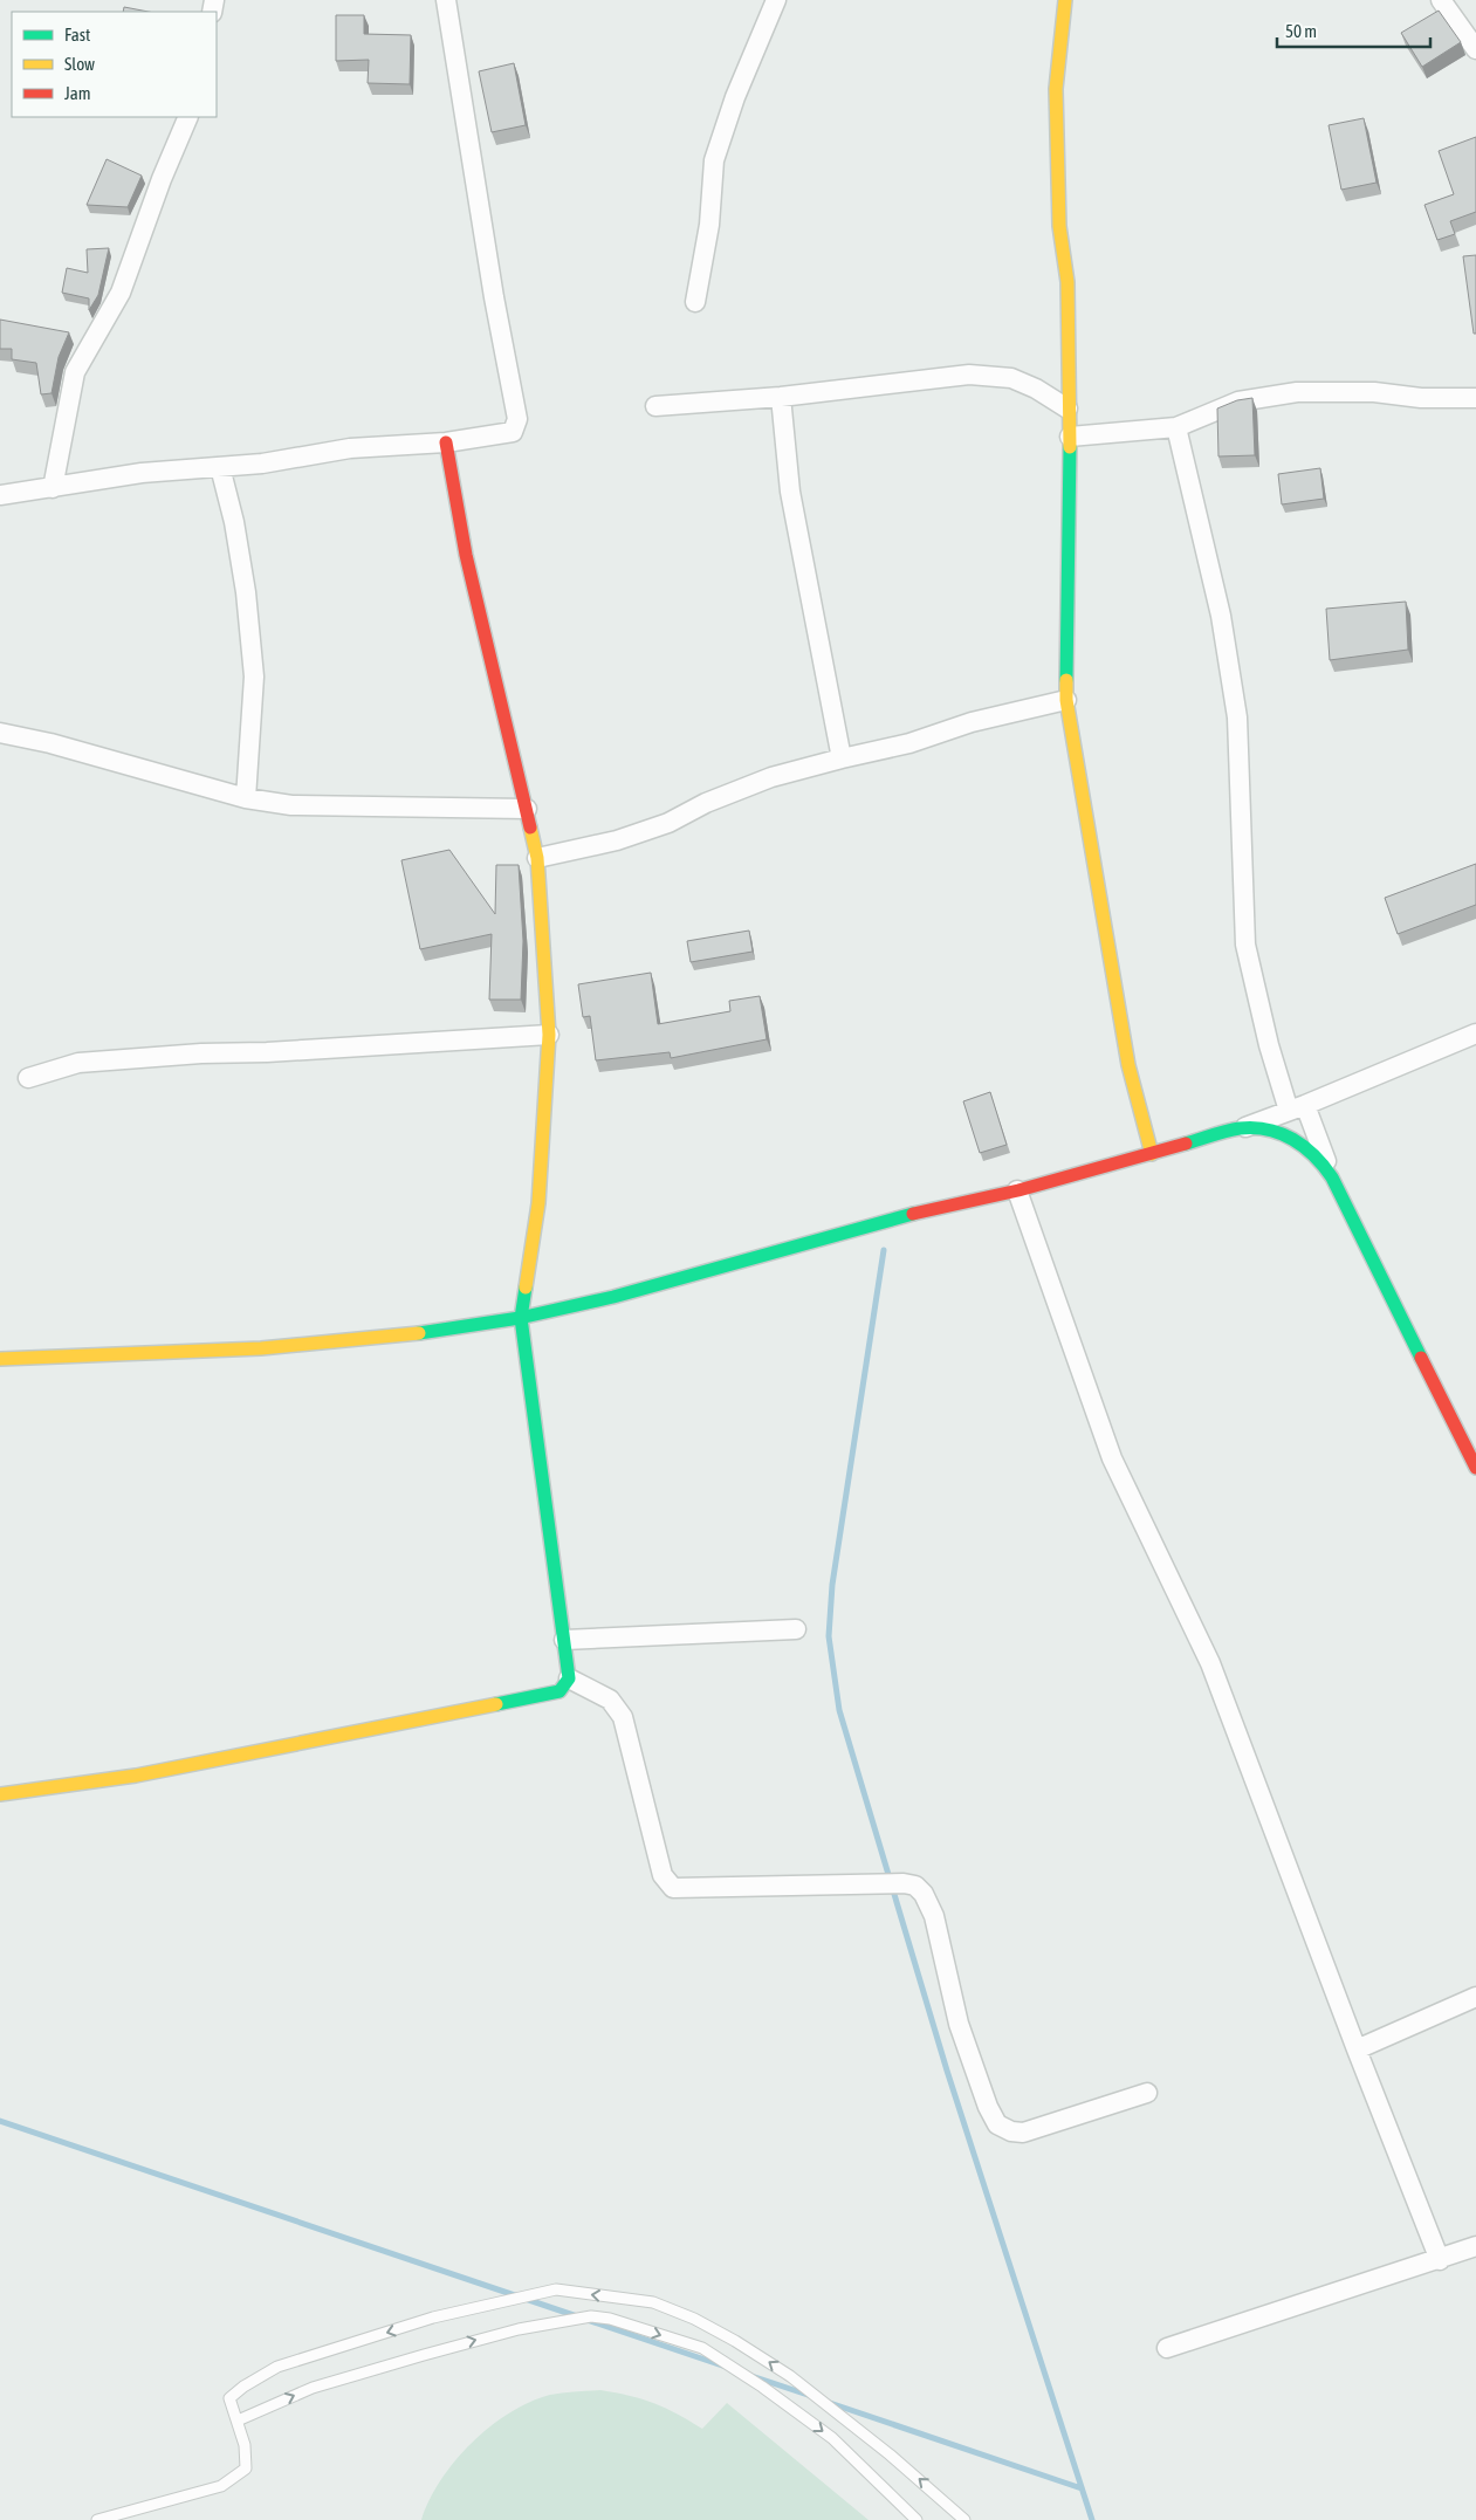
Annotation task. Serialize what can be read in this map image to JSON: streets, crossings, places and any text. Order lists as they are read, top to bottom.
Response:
{
  "legend": ["Fast", "Slow", "Jam"],
  "scale_bar": "50 m"
}
